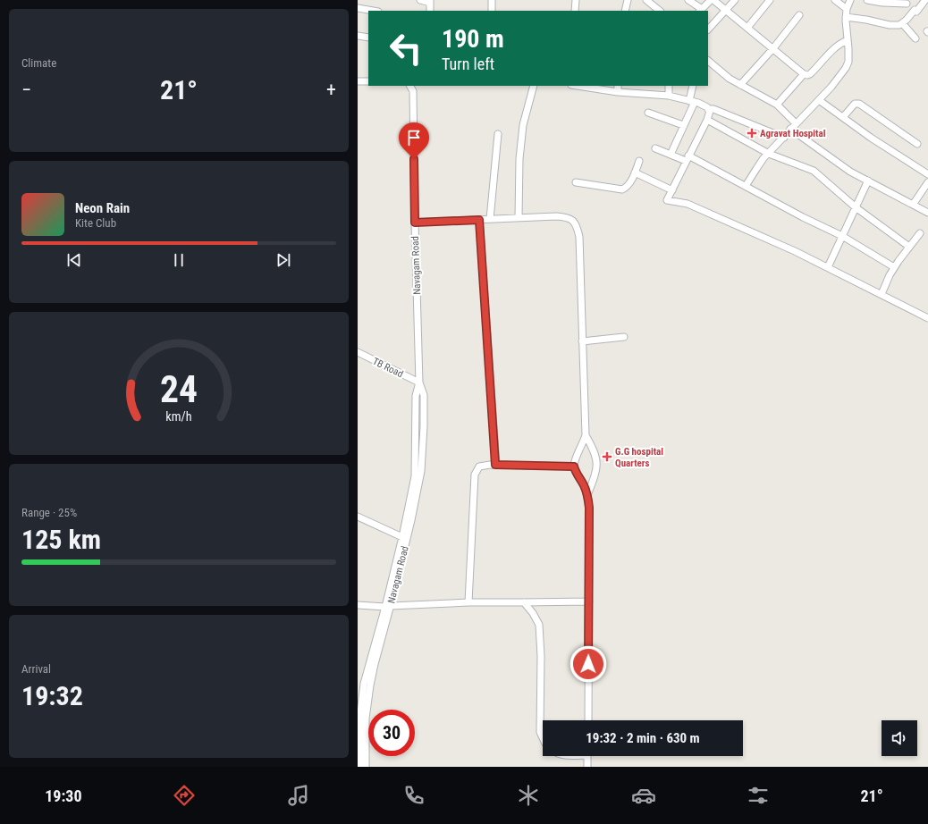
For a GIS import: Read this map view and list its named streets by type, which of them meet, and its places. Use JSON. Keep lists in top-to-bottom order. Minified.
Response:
{"streets":{"street":["Navagam Road","TB Road"]},"crossings":[["Navagam Road","TB Road"]],"places":{"health":["Agravat Hospital","G.G hospital Quarters"]},"page":{"tile":["Climate",["Range · 25%","125 km"],["Arrival","19:32"]],"turn":["190 m","Turn left"],"heat":["−","21°","+"],"song":["Neon Rain","Kite Club"],"limit":"30","trip":"19:32 · 2 min · 630 m","tabs":["19:30","21°"],"gauge":["24","km/h"]}}
